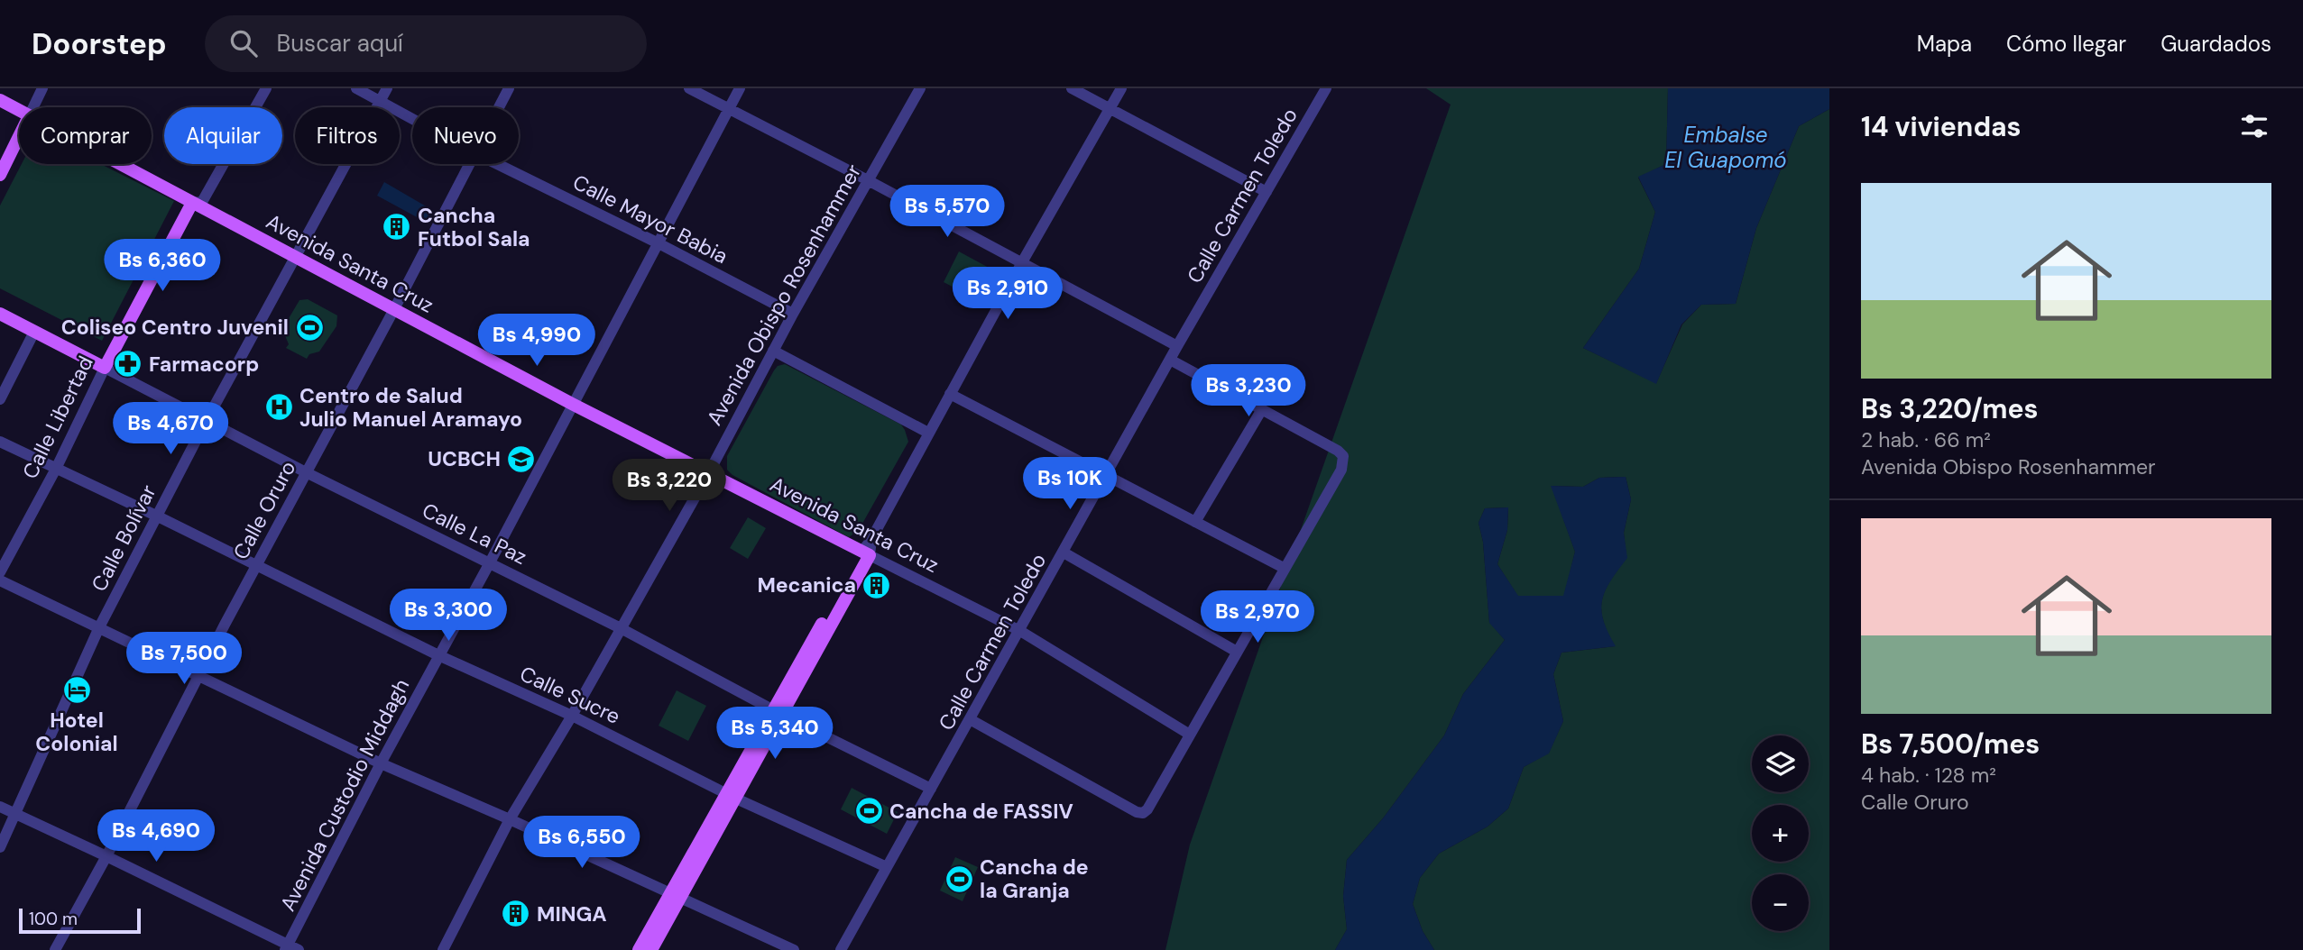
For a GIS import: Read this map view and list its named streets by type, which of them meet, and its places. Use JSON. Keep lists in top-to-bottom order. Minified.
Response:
{"streets":{"main road":["Avenida Santa Cruz","Calle Libertad","Calle La Paz"],"street":["Calle Carmen Toledo","Calle Mayor Babia","Avenida Obispo Rosenhammer","Calle Oruro","Calle Bolívar","Calle Sucre","Avenida Custodio Middagh"]},"crossings":[["Calle Carmen Toledo","Avenida Santa Cruz"],["Calle Carmen Toledo","Calle La Paz"],["Calle Carmen Toledo","Calle Sucre"],["Calle Mayor Babia","Avenida Obispo Rosenhammer"],["Calle Mayor Babia","Calle Bolívar"],["Calle Mayor Babia","Avenida Custodio Middagh"],["Avenida Santa Cruz","Avenida Obispo Rosenhammer"],["Avenida Santa Cruz","Calle Libertad"],["Avenida Santa Cruz","Calle Oruro"],["Avenida Santa Cruz","Calle Bolívar"],["Avenida Santa Cruz","Avenida Custodio Middagh"],["Avenida Obispo Rosenhammer","Calle La Paz"],["Avenida Obispo Rosenhammer","Calle Sucre"],["Calle Libertad","Calle La Paz"],["Calle Libertad","Calle Sucre"],["Calle Oruro","Calle La Paz"],["Calle Oruro","Calle Sucre"],["Calle La Paz","Calle Bolívar"],["Calle La Paz","Avenida Custodio Middagh"],["Calle Bolívar","Calle Sucre"],["Calle Sucre","Avenida Custodio Middagh"]],"water":["Embalse El Guapomó"],"places":{"building":["Cancha Futbol Sala","Mecanica","MINGA"],"sports":["Coliseo Centro Juvenil","Cancha de FASSIV","Cancha de la Granja"],"pharmacy":["Farmacorp"],"hospital":["Centro de Salud Julio Manuel Aramayo"],"school or university":["UCBCH"],"hotel":["Hotel Colonial"]},"scale_bar":"100 m","page":{"header":"Doorstep","search":"Buscar aquí","nav":["Mapa","Cómo llegar","Guardados"],"heading":"14 viviendas","chip":["Comprar","Alquilar","Filtros","Nuevo"],"list":[{"name":"Bs 3,220/mes","note":"2 hab. · 66 m² · Avenida Obispo Rosenhammer"},{"name":"Bs 7,500/mes","note":"4 hab. · 128 m² · Calle Oruro"}],"price":["Bs 5,570","Bs 6,360","Bs 2,910","Bs 4,990","Bs 3,230","Bs 4,670","Bs 10K","Bs 3,220","Bs 3,300","Bs 2,970","Bs 7,500","Bs 5,340","Bs 4,690","Bs 6,550"],"map_buttons":["+","−"],"scale":"100 m"}}
